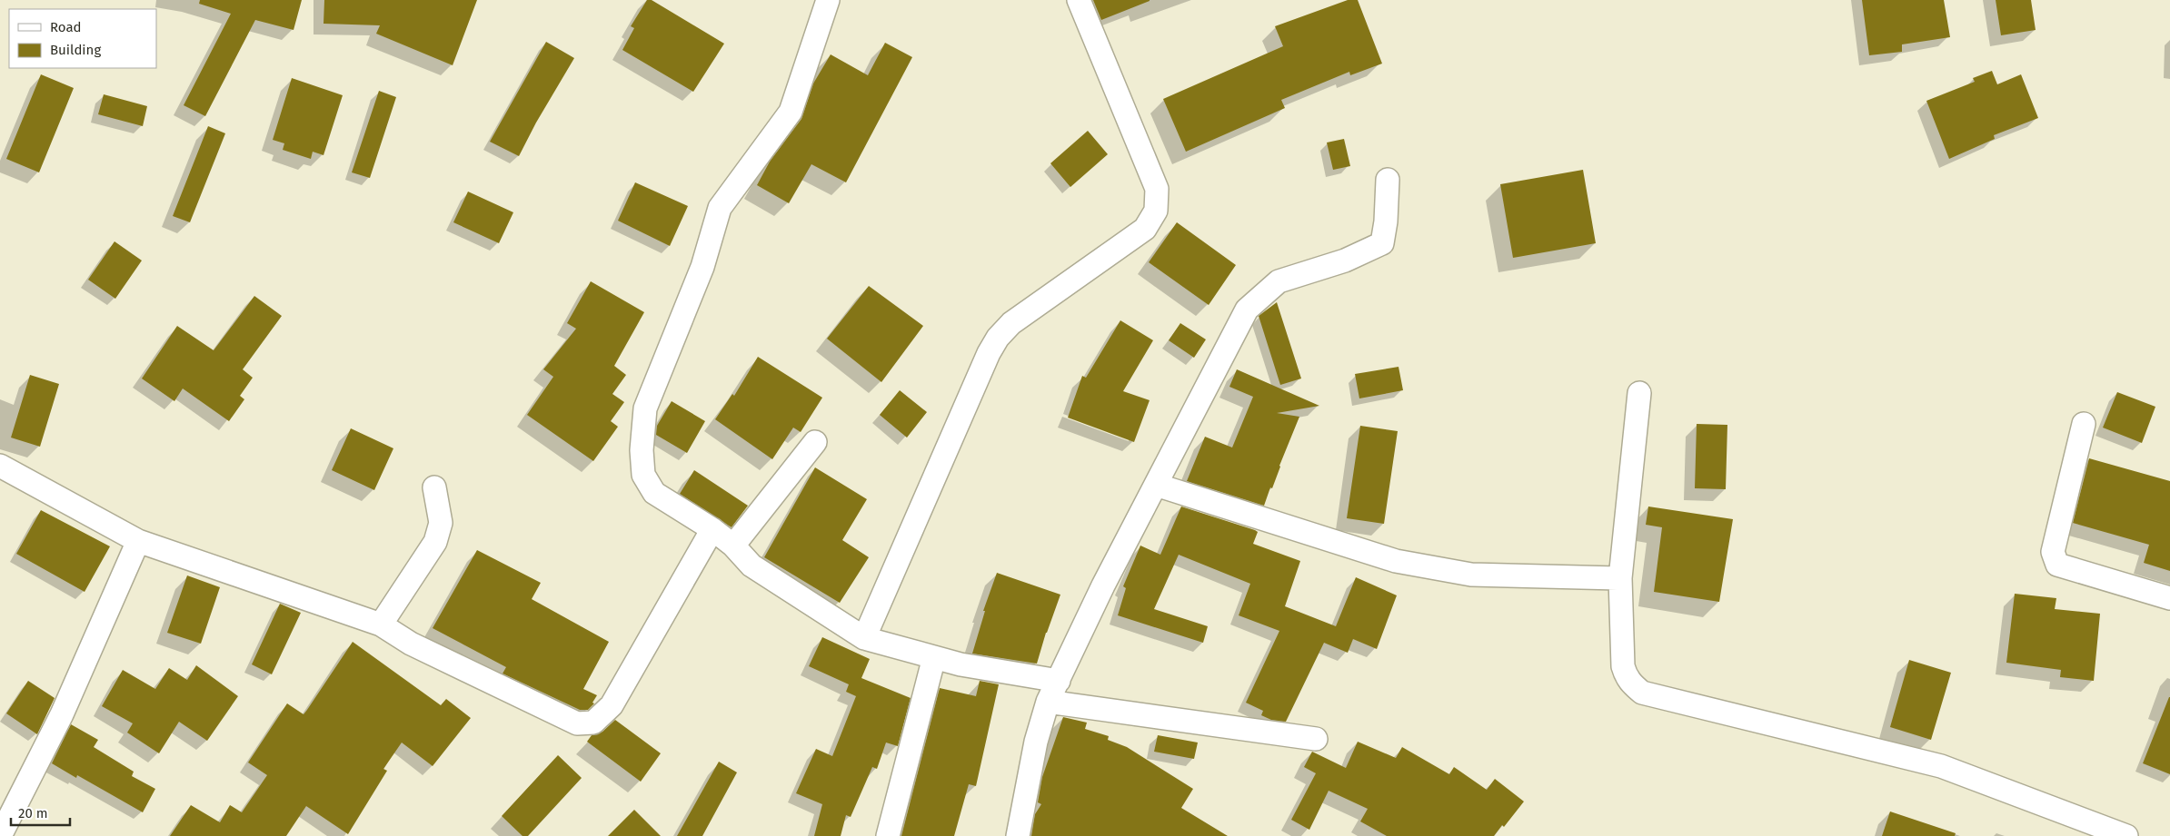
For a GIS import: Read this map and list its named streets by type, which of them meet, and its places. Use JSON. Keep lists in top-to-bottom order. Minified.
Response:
{"legend":["Road","Building"],"scale_bar":"20 m"}
